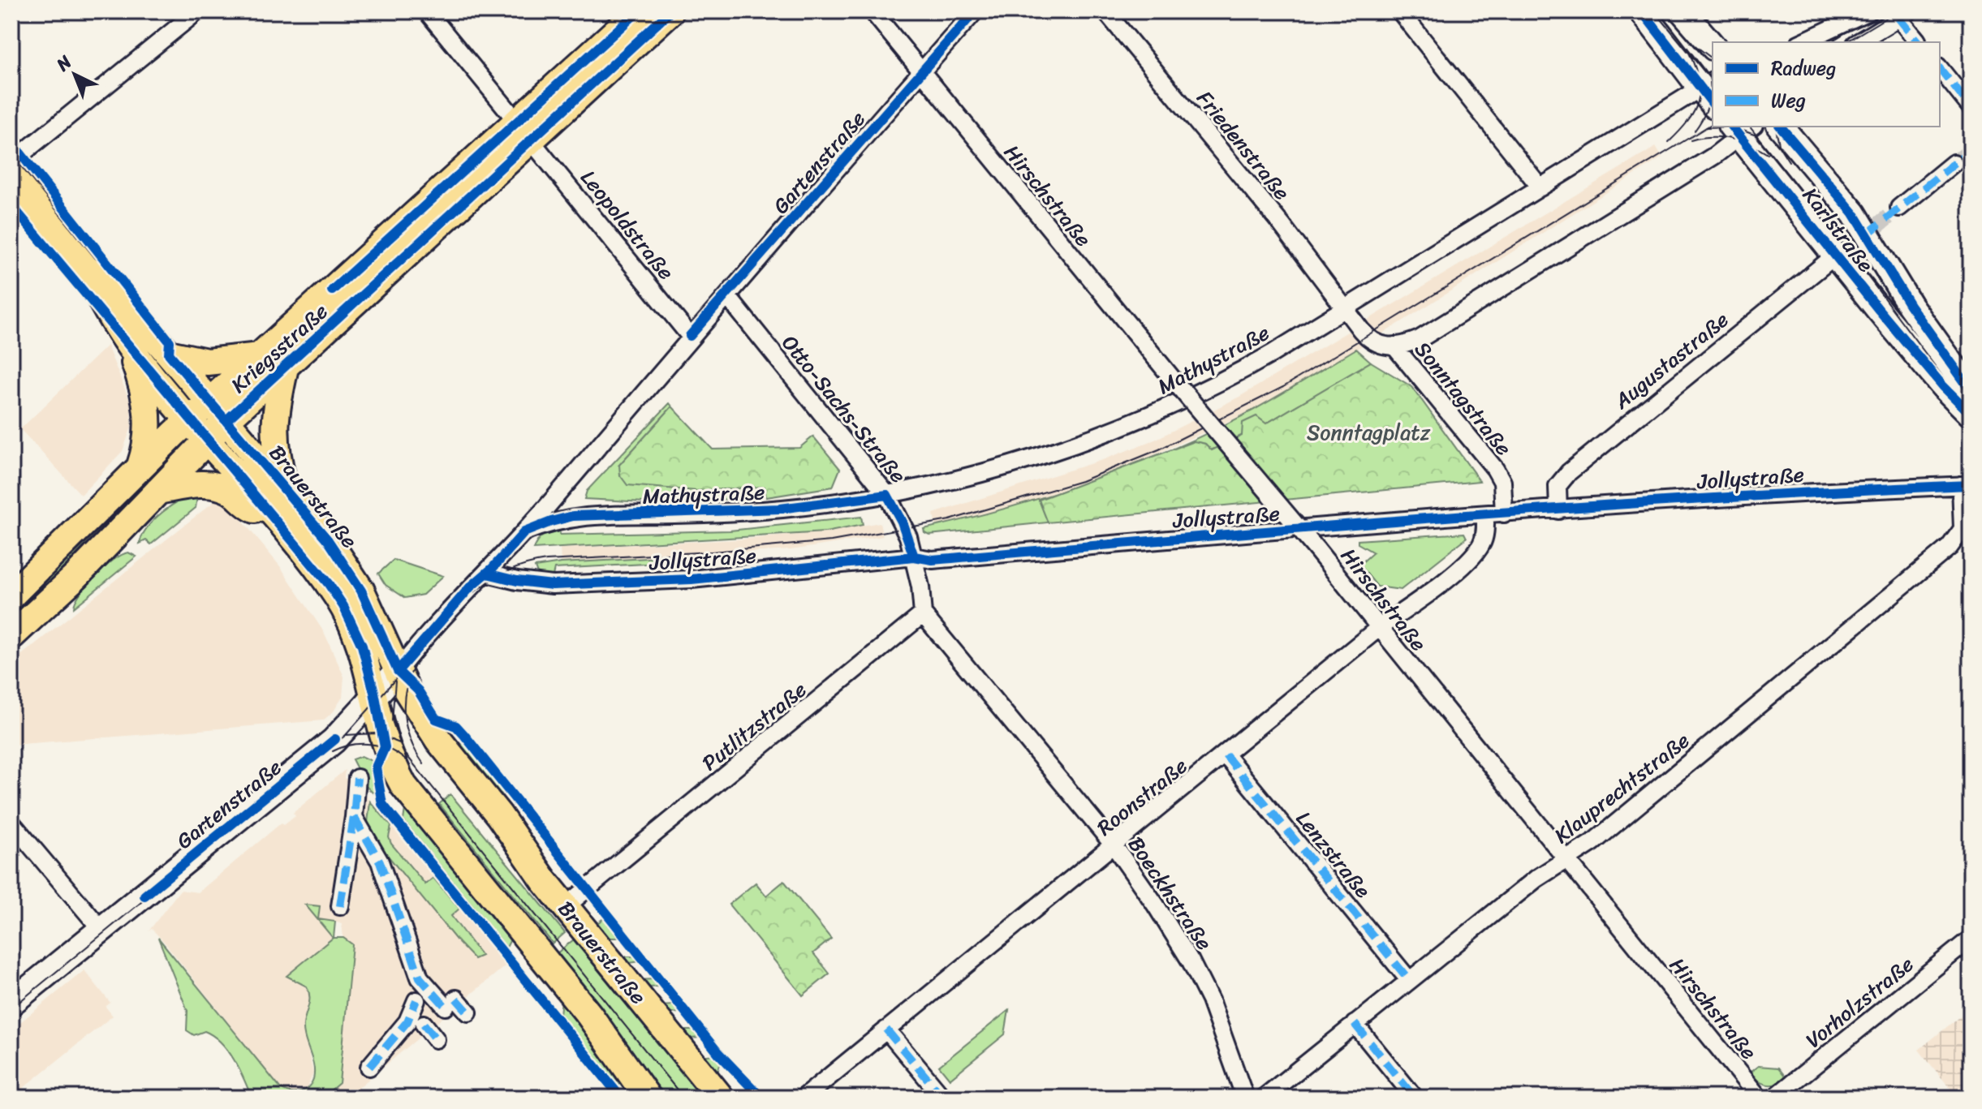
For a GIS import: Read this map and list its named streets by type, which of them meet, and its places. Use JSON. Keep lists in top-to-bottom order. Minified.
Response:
{"streets":{"main road":["Gartenstraße","Karlstraße","Kriegsstraße","Brauerstraße"],"street":["Friedenstraße","Hirschstraße","Leopoldstraße","Mathystraße","Augustastraße","Sonntagstraße","Otto-Sachs-Straße","Jollystraße","Putlitzstraße","Klauprechtstraße","Roonstraße","Lenzstraße","Boeckhstraße","Vorholzstraße"]},"crossings":[["Friedenstraße","Mathystraße"],["Gartenstraße","Hirschstraße"],["Gartenstraße","Leopoldstraße"],["Gartenstraße","Mathystraße"],["Gartenstraße","Otto-Sachs-Straße"],["Gartenstraße","Jollystraße"],["Gartenstraße","Brauerstraße"],["Hirschstraße","Klauprechtstraße"],["Hirschstraße","Roonstraße"],["Leopoldstraße","Kriegsstraße"],["Karlstraße","Augustastraße"],["Kriegsstraße","Brauerstraße"],["Mathystraße","Otto-Sachs-Straße"],["Augustastraße","Jollystraße"],["Sonntagstraße","Jollystraße"],["Otto-Sachs-Straße","Jollystraße"],["Jollystraße","Klauprechtstraße"],["Jollystraße","Roonstraße"],["Brauerstraße","Putlitzstraße"],["Putlitzstraße","Boeckhstraße"],["Klauprechtstraße","Lenzstraße"],["Roonstraße","Lenzstraße"],["Roonstraße","Boeckhstraße"]],"parks":["Sonntagplatz"],"legend":["Radweg","Weg"],"north":"top left"}
